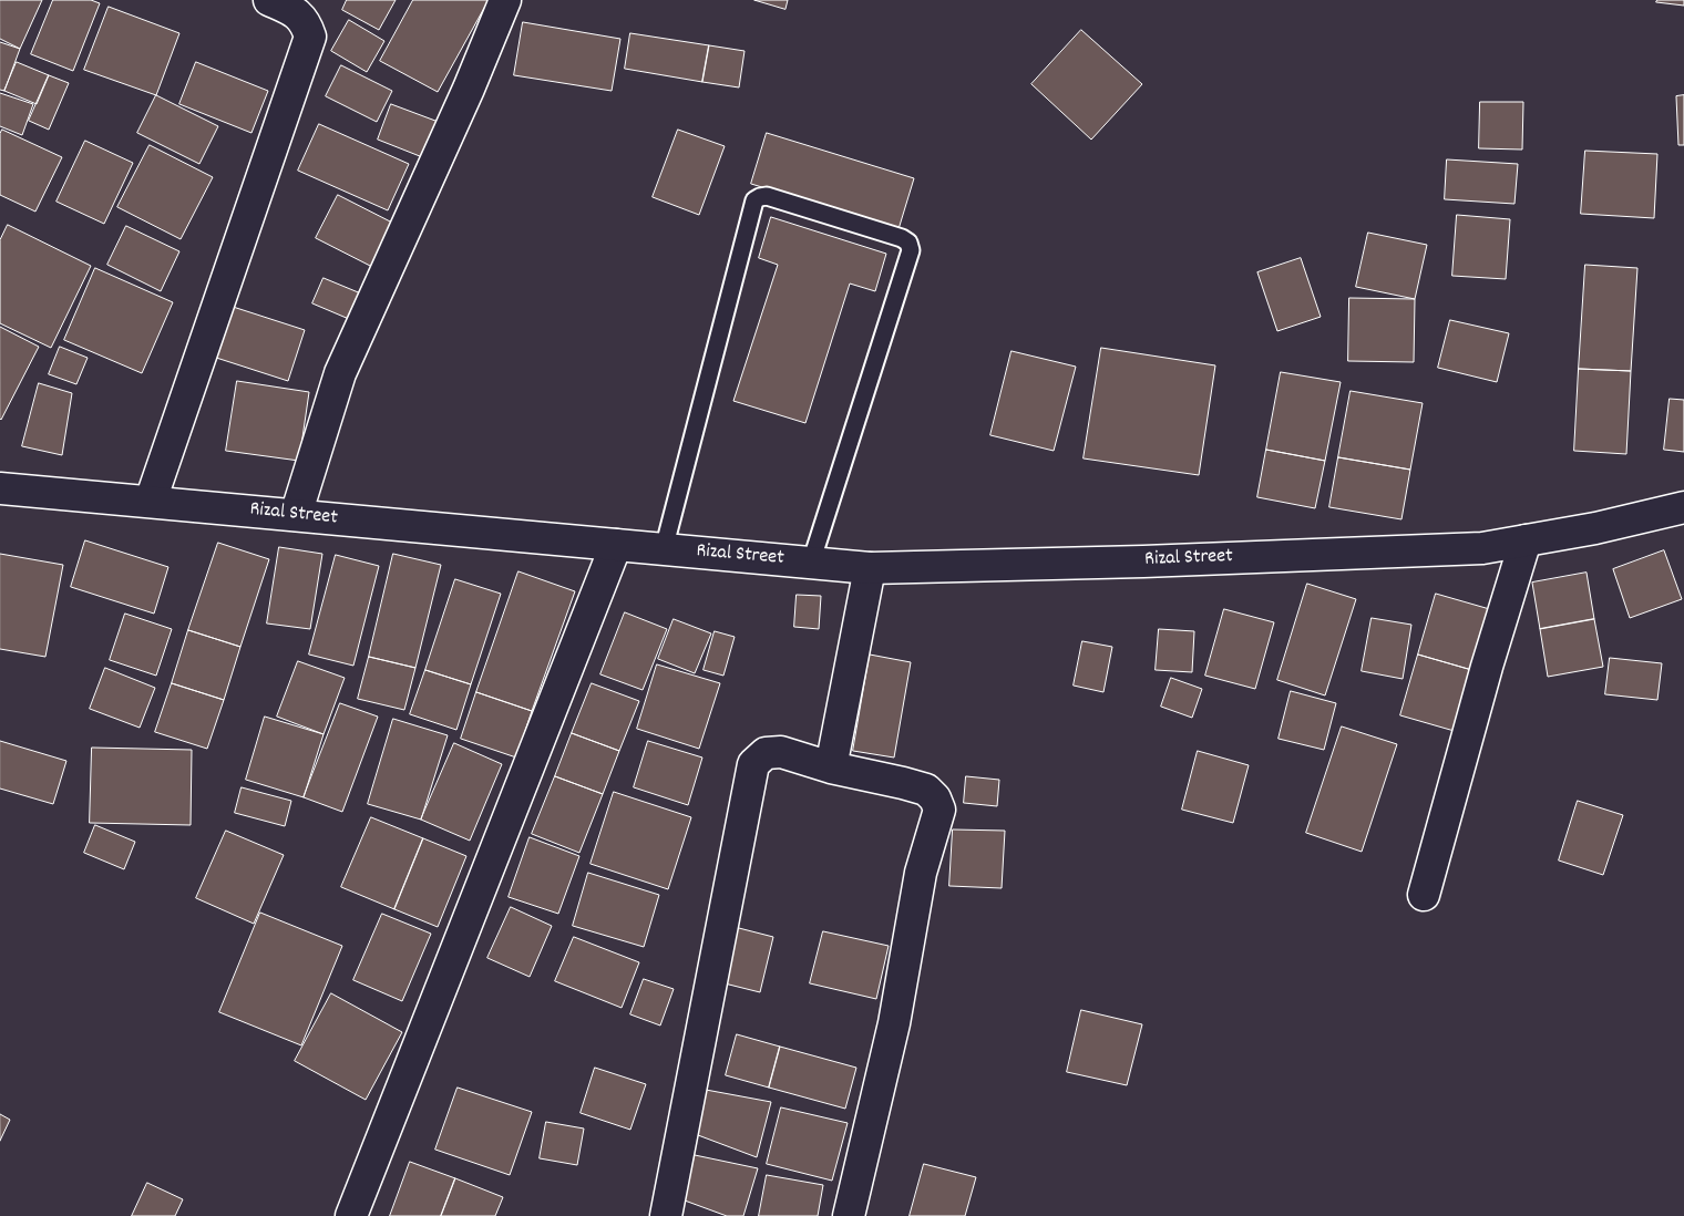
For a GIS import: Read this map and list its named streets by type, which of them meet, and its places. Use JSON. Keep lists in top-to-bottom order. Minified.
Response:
{"streets":{"street":["Rizal Street"]}}
